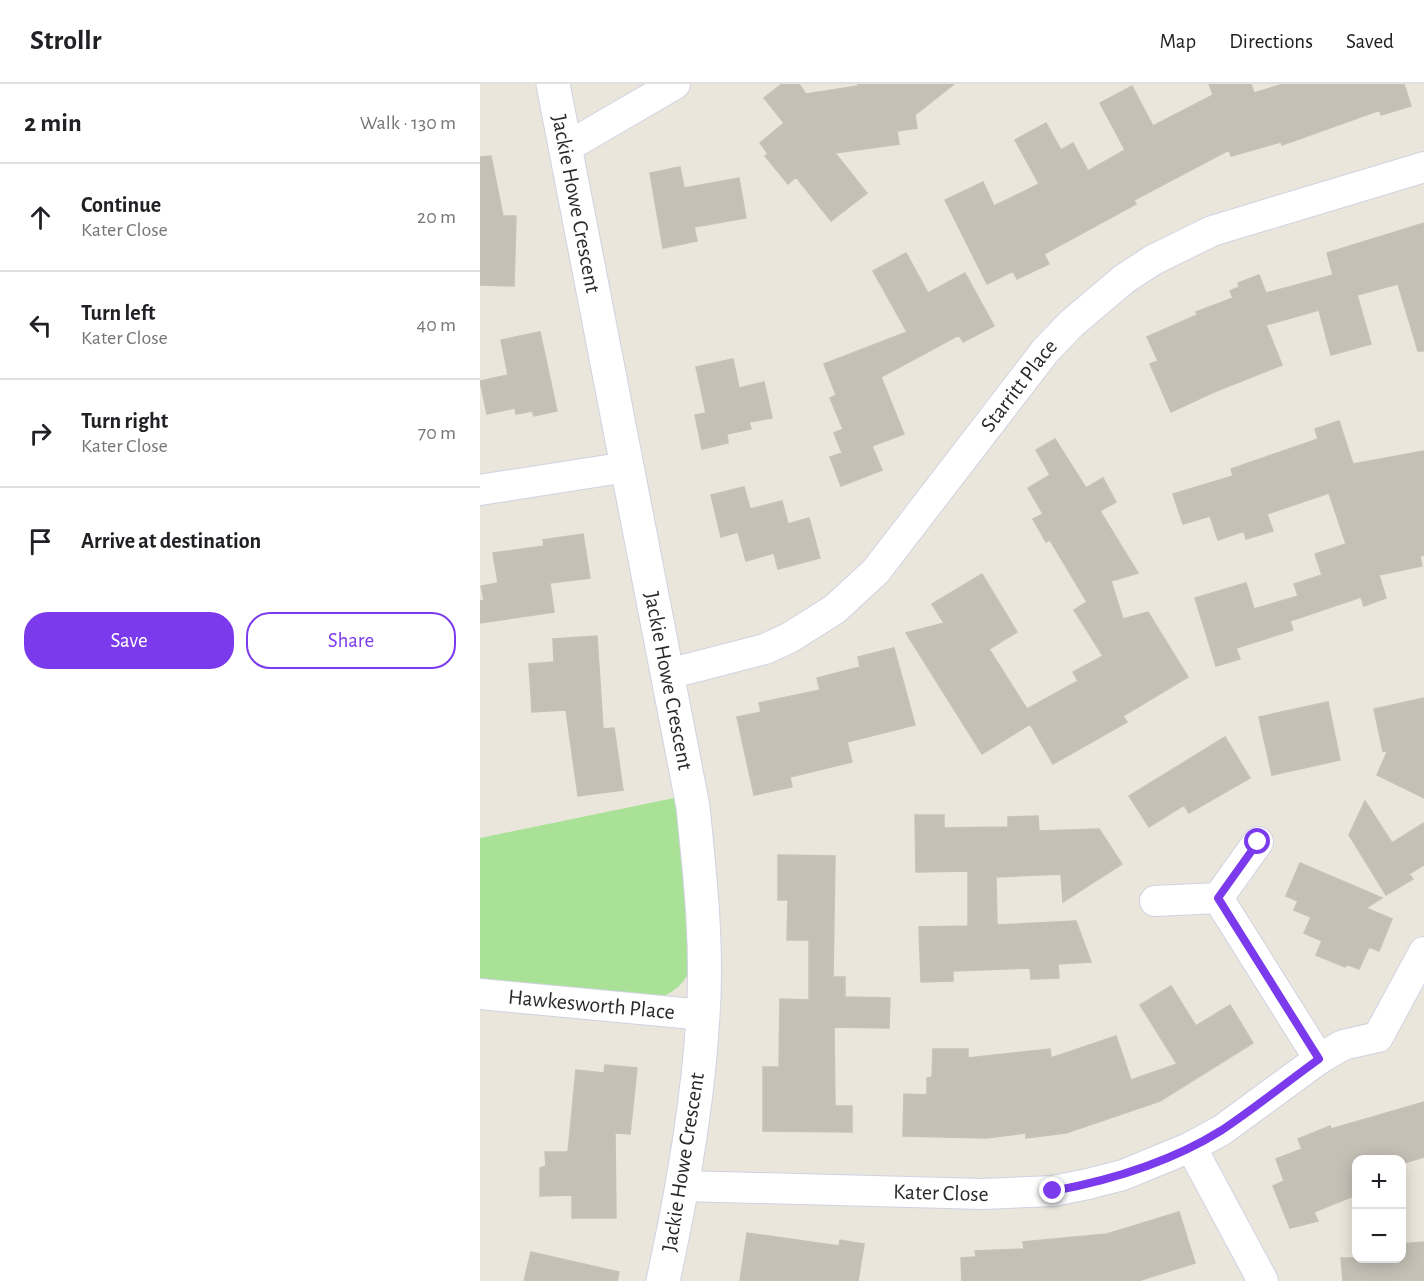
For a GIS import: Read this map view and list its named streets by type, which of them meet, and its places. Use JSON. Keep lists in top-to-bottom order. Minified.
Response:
{"streets":{"street":["Jackie Howe Crescent","Starritt Place","Hawkesworth Place","Kater Close"]},"crossings":[["Jackie Howe Crescent","Starritt Place"],["Jackie Howe Crescent","Hawkesworth Place"],["Jackie Howe Crescent","Kater Close"]],"page":{"header":"Strollr","nav":["Map","Directions","Saved"],"heading":["2 min","Walk · 130 m"],"list":[["Continue","Kater Close","20 m"],["Turn left","Kater Close","40 m"],["Turn right","Kater Close","70 m"],"Arrive at destination"],"buttons":["Save","Share"],"map_buttons":["+","−"]}}
